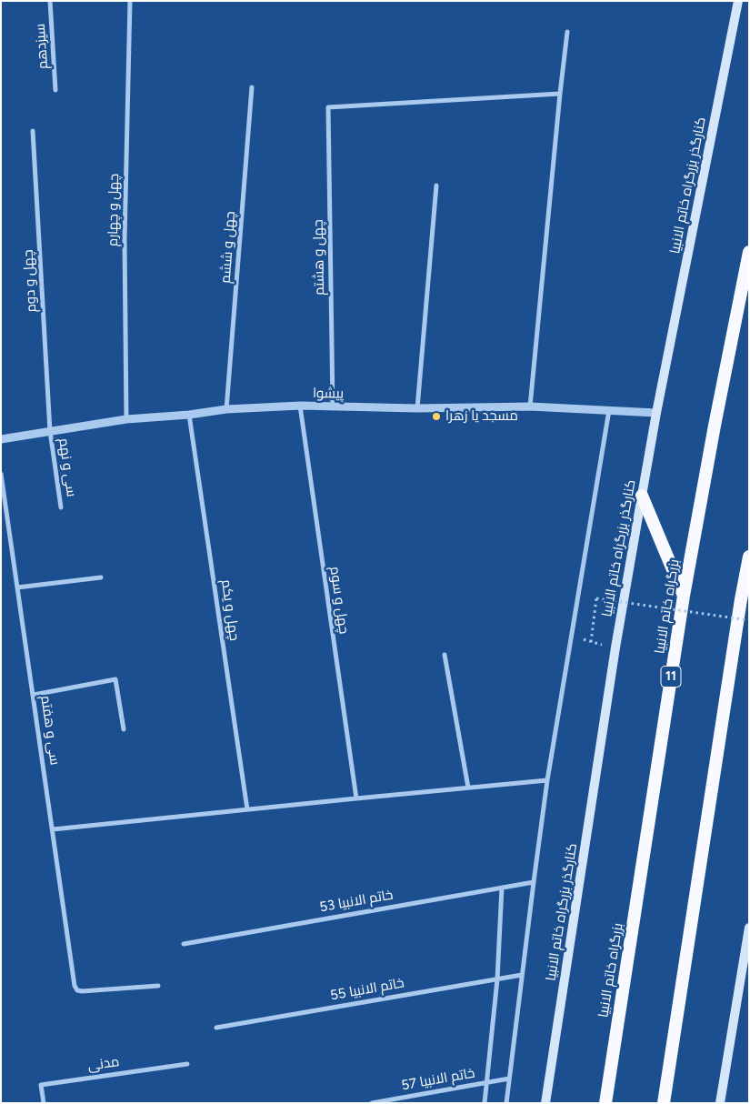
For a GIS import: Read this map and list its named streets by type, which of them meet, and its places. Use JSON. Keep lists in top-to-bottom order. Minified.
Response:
{"streets":{"highway":["بزرگراه خاتم الانبیا","11"],"main road":["کنارگذر بزرگراه خاتم الانبیا"],"street":["سیزدهم","چهل و چهارم","چهل و ششم","چهل و هشتم","چهل و دوم","پیشوا","سی و نهم","چهل و سوم","چهل و یکم","سی و هفتم","خاتم الانبیا 53","خاتم الانبیا 55","مدنی","خاتم الانبیا 57"]},"crossings":[["کنارگذر بزرگراه خاتم الانبیا","پیشوا"],["چهل و چهارم","پیشوا"],["چهل و ششم","پیشوا"],["چهل و هشتم","پیشوا"],["چهل و دوم","پیشوا"],["چهل و دوم","سی و نهم"],["پیشوا","سی و نهم"],["پیشوا","چهل و سوم"],["پیشوا","چهل و یکم"]],"places":["مسجد یا زهرا"]}
